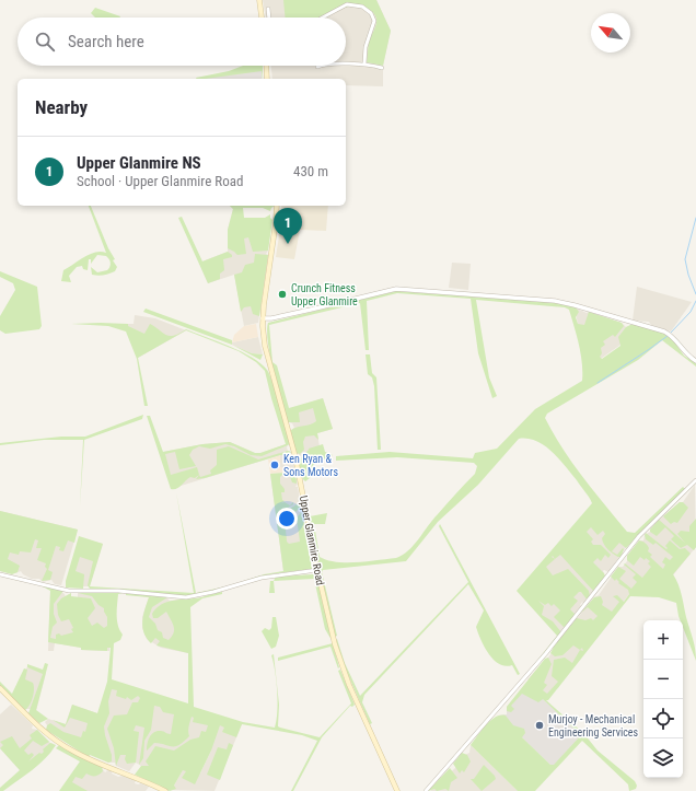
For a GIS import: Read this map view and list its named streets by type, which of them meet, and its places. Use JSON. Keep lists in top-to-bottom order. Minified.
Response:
{"streets":{"main road":["Upper Glanmire Road"]},"places":["Crunch Fitness Upper Glanmire","Ken Ryan & Sons Motors","Murjoy - Mechanical Engineering Services"],"north":"top left","page":{"search":"Search here","heading":"Nearby","list":[{"mark":"1","name":"Upper Glanmire NS","note":"School · Upper Glanmire Road","value":"430 m"}],"pins":"1","map_buttons":["+","−"]}}
